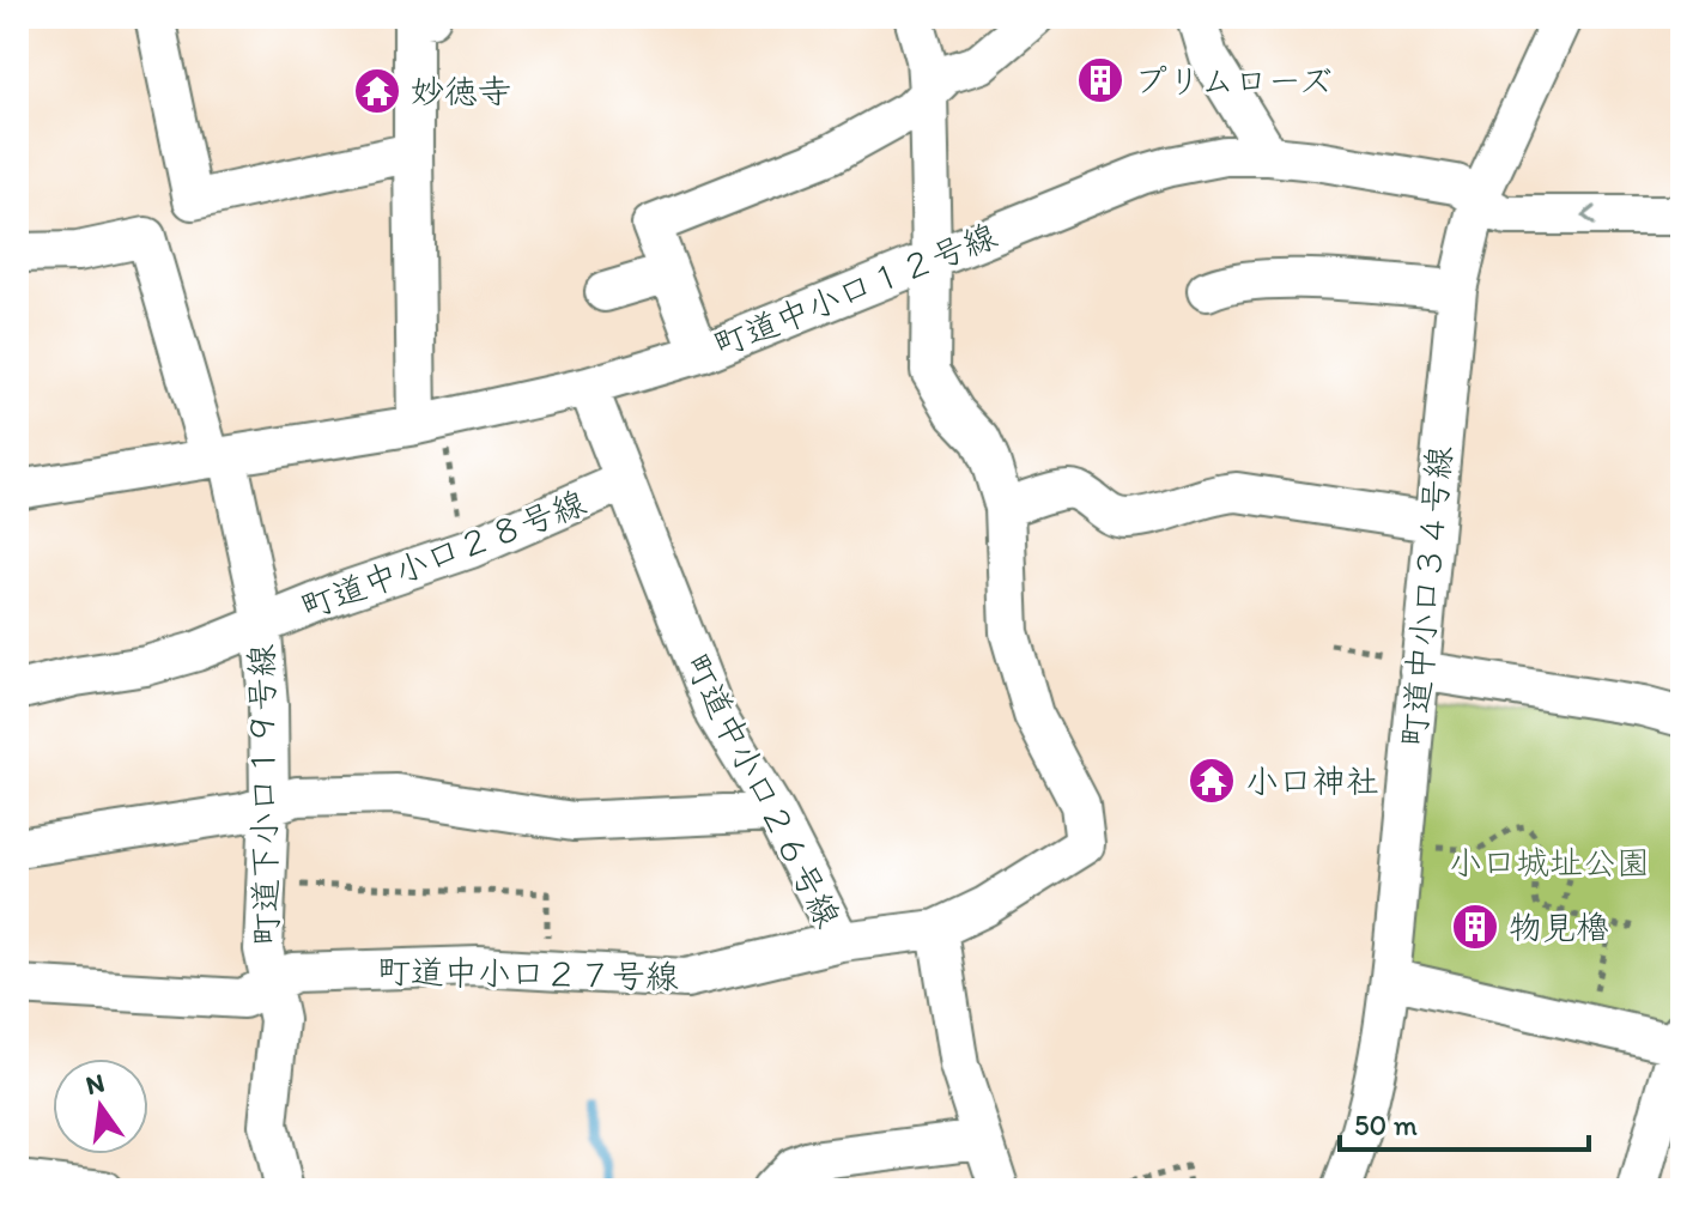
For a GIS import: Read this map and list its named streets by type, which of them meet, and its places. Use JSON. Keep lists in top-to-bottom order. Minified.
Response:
{"streets":{"street":["町道中小口１２号線","町道中小口２８号線","町道中小口３４号線","町道中小口２６号線","町道下小口１９号線","町道中小口２７号線"]},"crossings":[["町道中小口１２号線","町道中小口３４号線"],["町道中小口１２号線","町道中小口２６号線"],["町道中小口１２号線","町道下小口１９号線"],["町道中小口２８号線","町道中小口２６号線"],["町道中小口２８号線","町道下小口１９号線"],["町道中小口２６号線","町道中小口２７号線"],["町道下小口１９号線","町道中小口２７号線"]],"parks":["小口城址公園"],"places":{"building":["プリムローズ","物見櫓"],"temple":["妙徳寺","小口神社"]},"scale_bar":"50 m","north":"top"}
